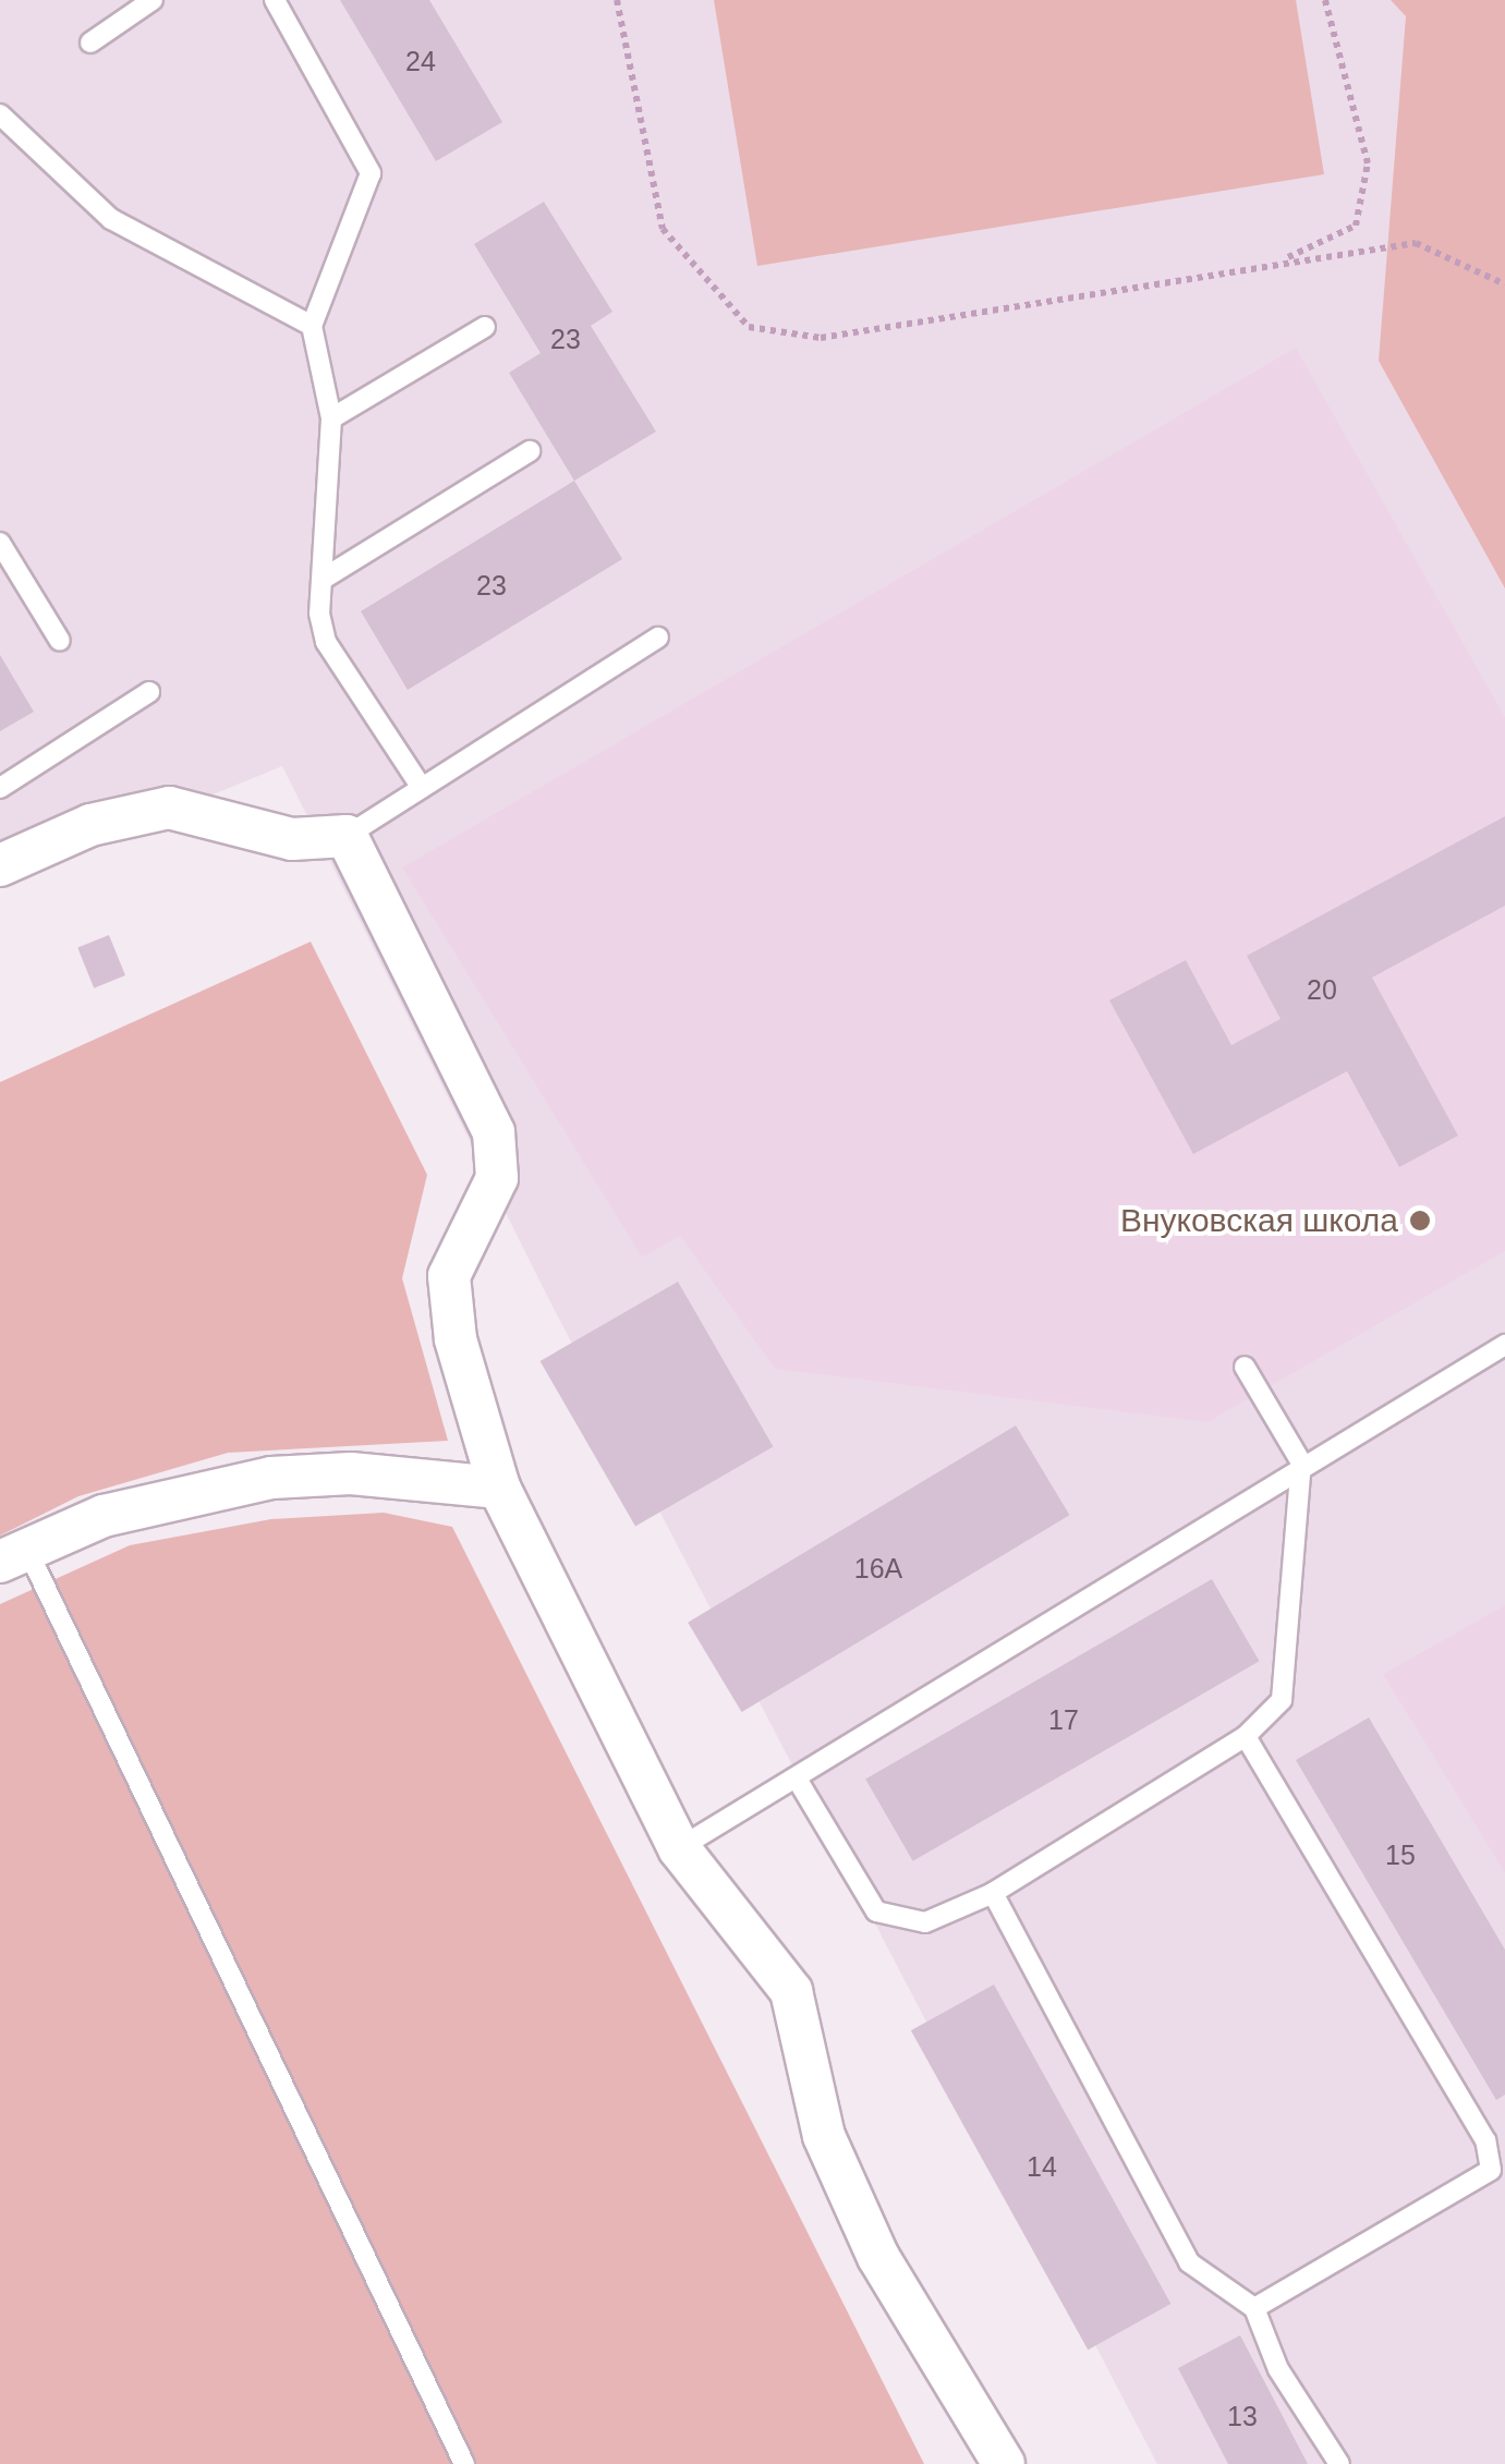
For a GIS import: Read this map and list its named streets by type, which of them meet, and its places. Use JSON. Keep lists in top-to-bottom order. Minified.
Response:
{"places":["Внуковская школа"],"house_numbers":["24","23","23","20","16А","17","15","14","13"]}
